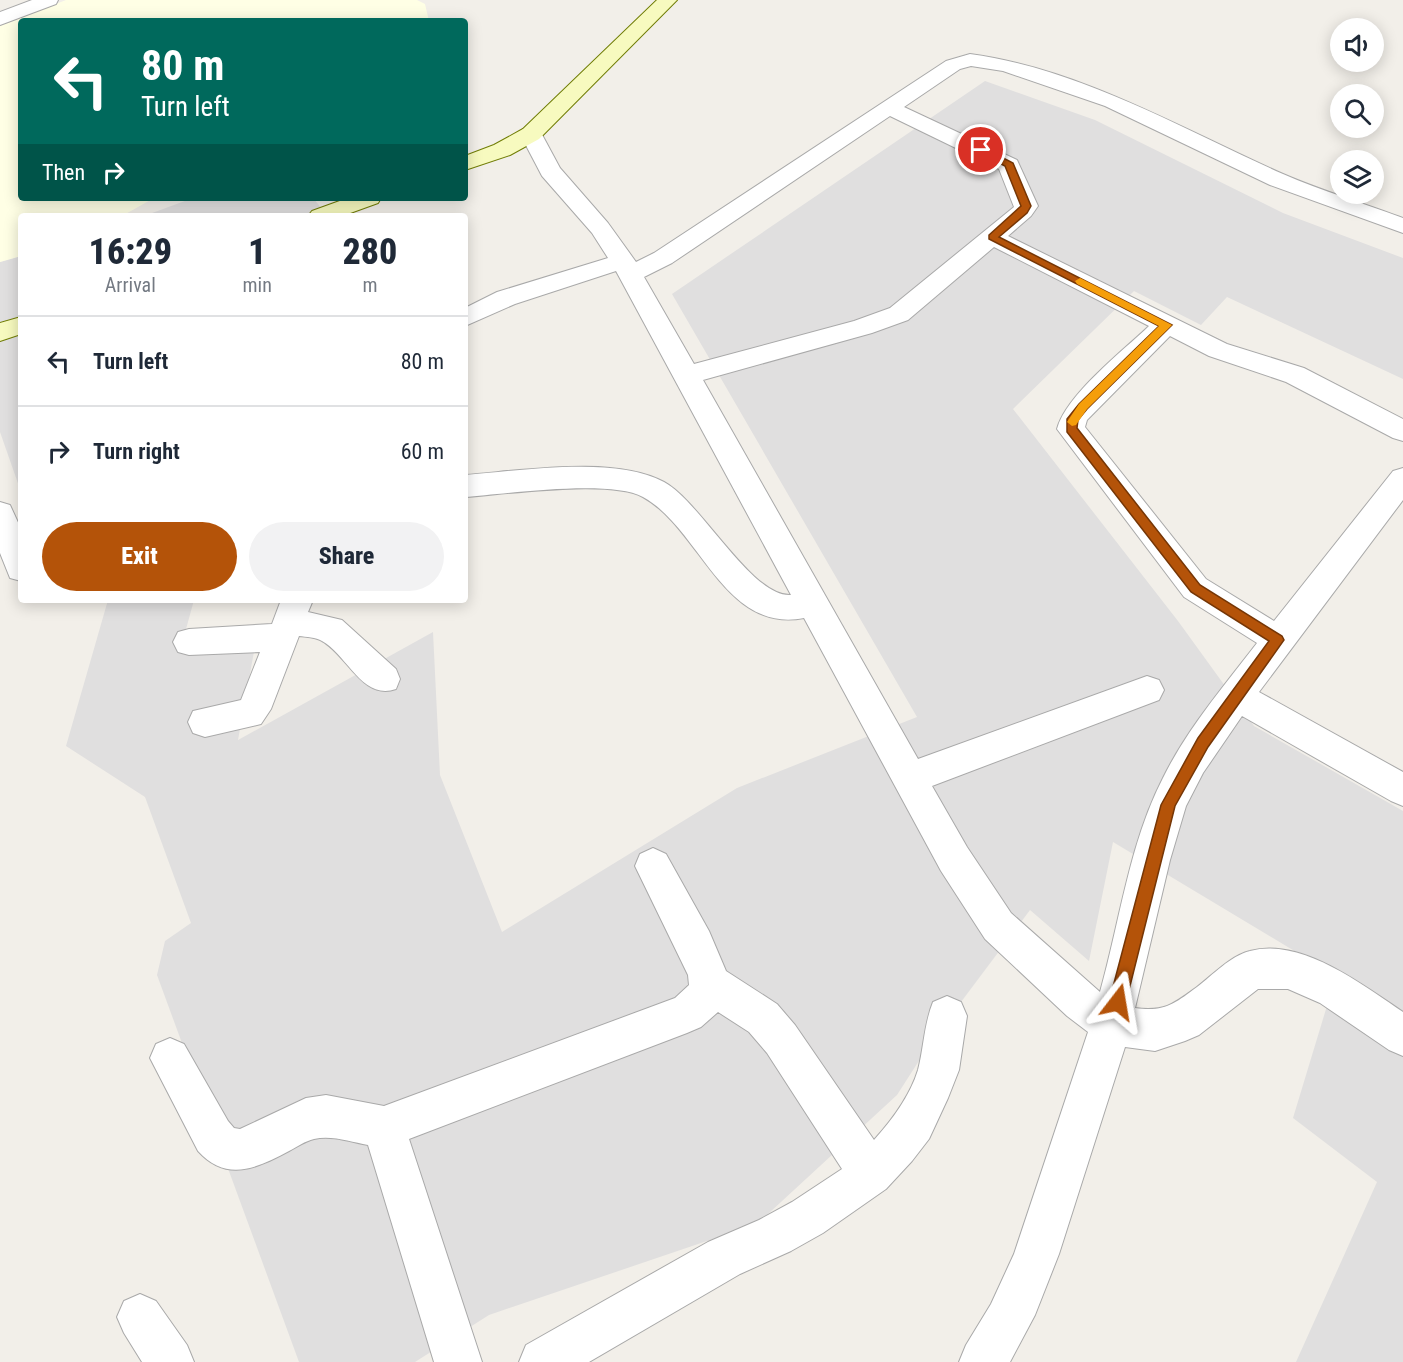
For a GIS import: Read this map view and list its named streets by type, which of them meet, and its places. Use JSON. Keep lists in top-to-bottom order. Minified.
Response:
{"page":{"turn":["80 m","Turn left"],"then":"Then","eta":["16:29","Arrival","1","min","280","m"],"list":[{"name":"Turn left","value":"80 m"},{"name":"Turn right","value":"60 m"}],"buttons":["Exit","Share"]}}
